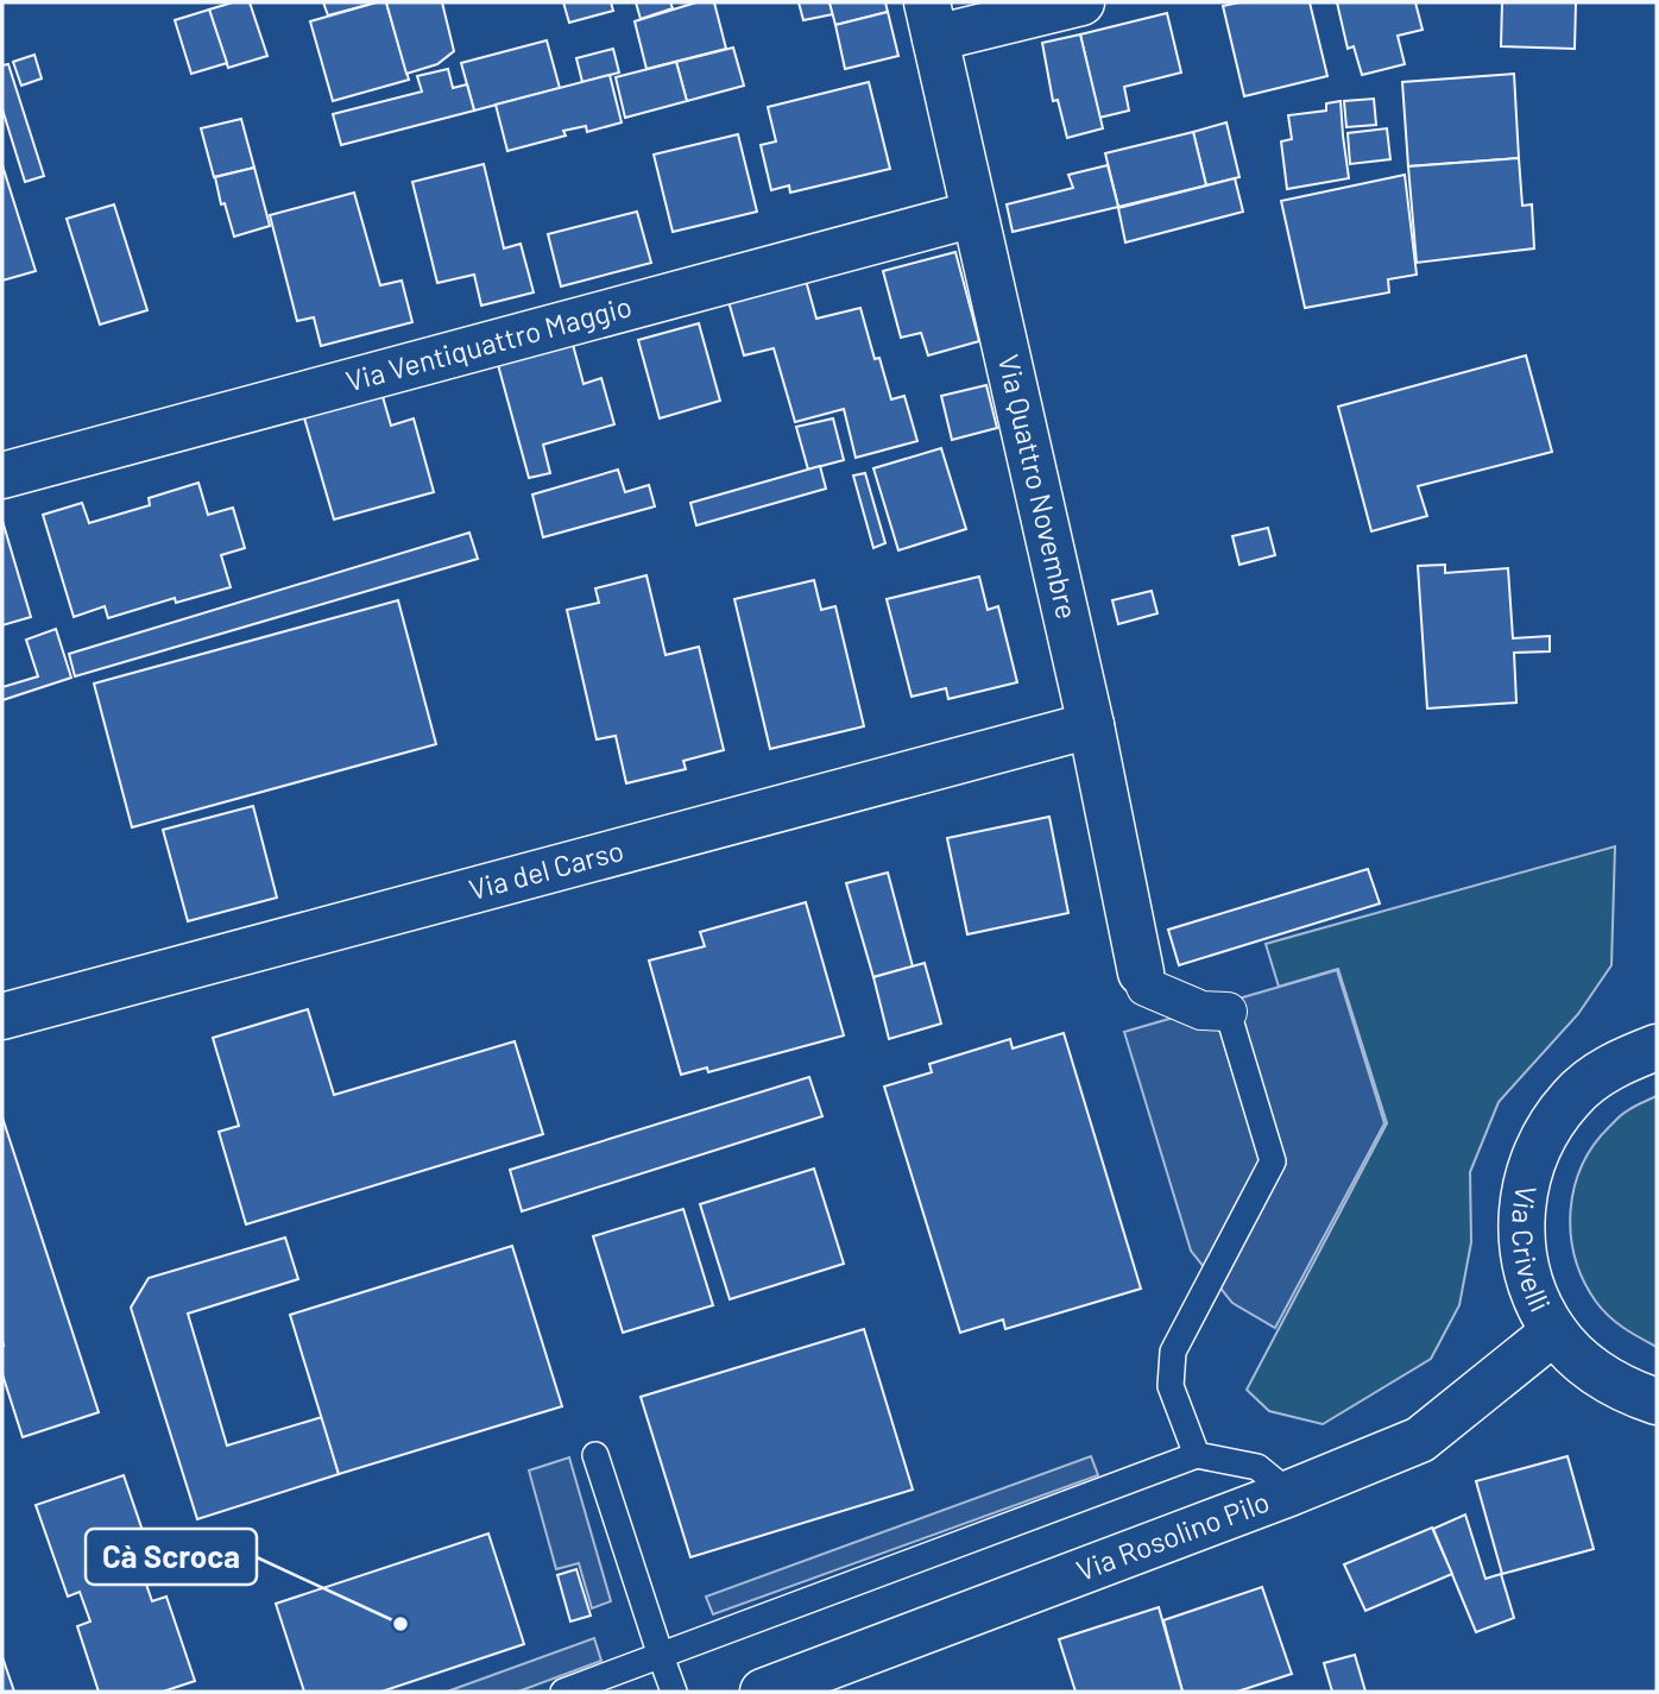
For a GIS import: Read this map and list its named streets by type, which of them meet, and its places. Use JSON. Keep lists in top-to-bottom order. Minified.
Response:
{"streets":{"street":["Via Ventiquattro Maggio","Via Quattro Novembre","Via del Carso","Via Crivelli","Via Rosolino Pilo"]},"crossings":[["Via Ventiquattro Maggio","Via Quattro Novembre"],["Via Quattro Novembre","Via del Carso"],["Via Crivelli","Via Rosolino Pilo"]],"places":["Cà Scroca"]}
